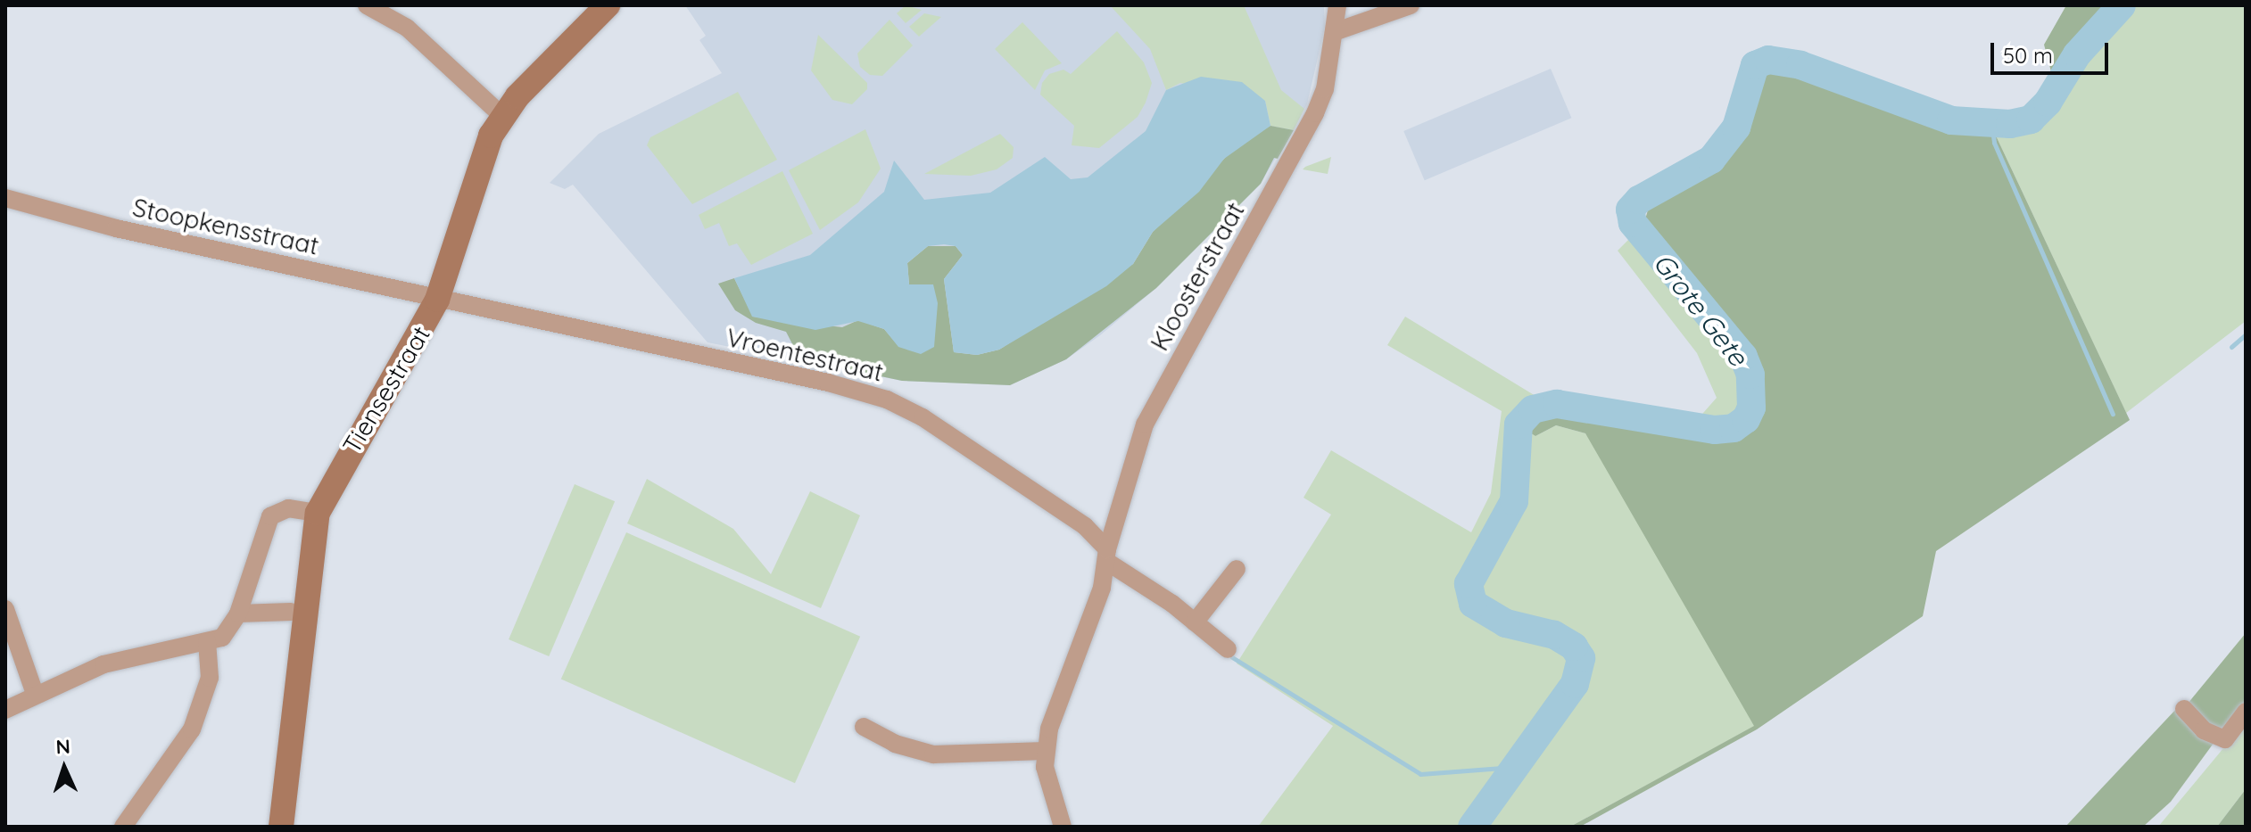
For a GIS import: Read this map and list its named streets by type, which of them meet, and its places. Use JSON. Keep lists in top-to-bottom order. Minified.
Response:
{"streets":{"main road":["Tiensestraat"],"street":["Stoopkensstraat","Kloosterstraat","Vroentestraat"]},"crossings":[["Stoopkensstraat","Vroentestraat"],["Stoopkensstraat","Tiensestraat"],["Kloosterstraat","Vroentestraat"],["Vroentestraat","Tiensestraat"]],"water":["Grote Gete"],"scale_bar":"50 m","north":"top"}
